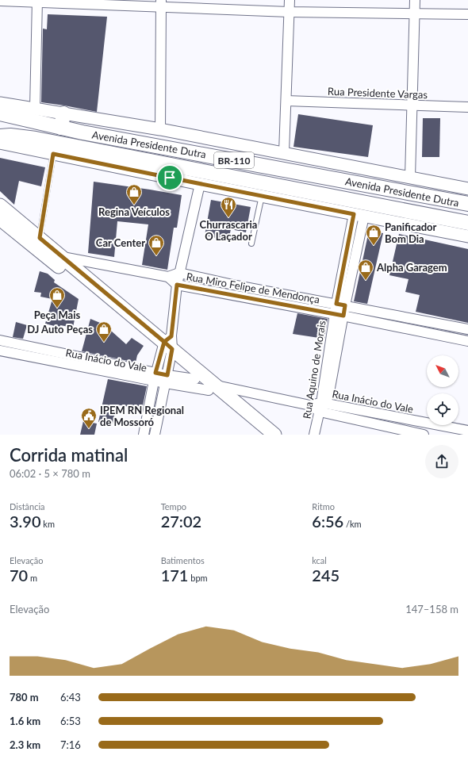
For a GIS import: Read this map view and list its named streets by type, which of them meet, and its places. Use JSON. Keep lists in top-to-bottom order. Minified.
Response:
{"streets":{"main road":["Avenida Presidente Dutra","BR-110"],"street":["Rua Presidente Vargas","Rua Miro Felipe de Mendonça","Rua Inácio do Vale","Rua Aquino de Morais"]},"crossings":[["Rua Miro Felipe de Mendonça","Rua Aquino de Morais"],["Rua Inácio do Vale","Rua Aquino de Morais"]],"places":{"shop":["Regina Veículos","Panificador Bom Dia","Car Center","Alpha Garagem","Peça Mais","DJ Auto Peças"],"restaurant":["Churrascaria O Laçador"],"public building":["IPEM RN Regional de Mossoró"]},"north":"top left","page":{"heading":["Corrida matinal","06:02 · 5 × 780 m"],"stats":[["Distância","3.90 km"],["Tempo","27:02"],["Ritmo","6:56 /km"],["Elevação","70 m"],["Batimentos","171 bpm"],["kcal","245"]],"chart":["Elevação","147–158 m"],"list":[{"name":"780 m","note":"6:43"},{"name":"1.6 km","note":"6:53"},{"name":"2.3 km","note":"7:16"}]}}
